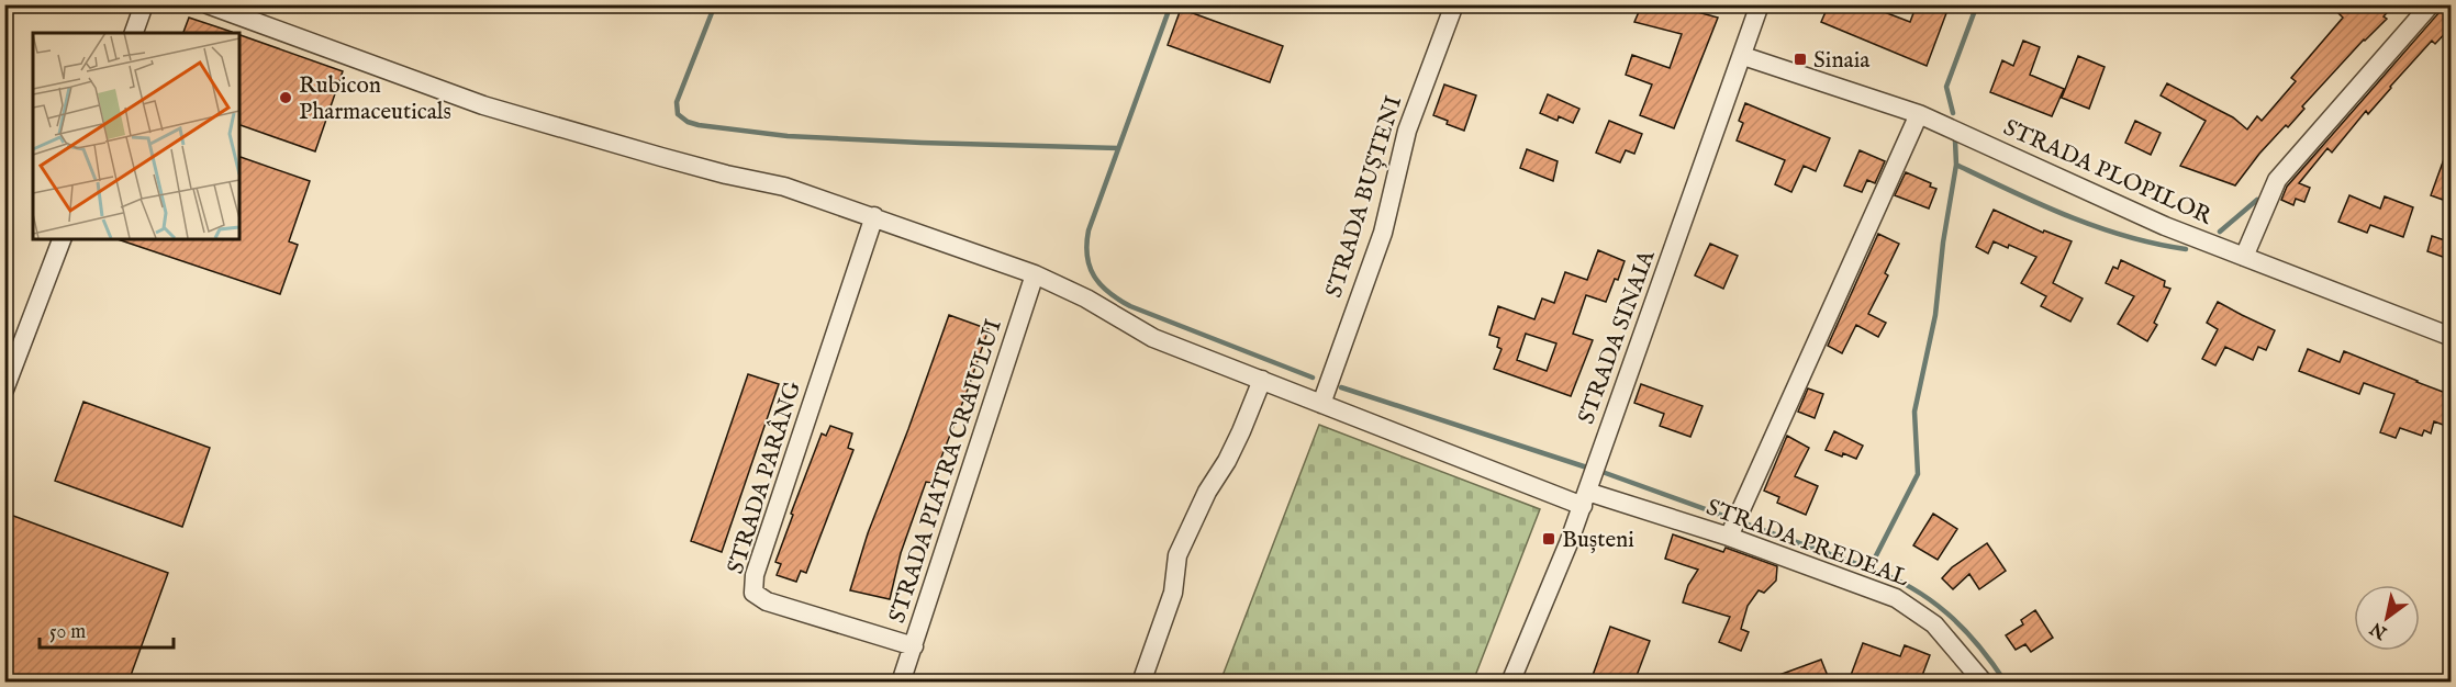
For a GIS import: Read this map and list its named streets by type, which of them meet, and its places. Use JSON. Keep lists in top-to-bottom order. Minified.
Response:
{"streets":{"street":["STRADA PLOPILOR","STRADA BUȘTENI","STRADA SINAIA","STRADA PIATRA CRAIULUI","STRADA PARÂNG","STRADA PREDEAL"]},"crossings":[["STRADA PLOPILOR","STRADA SINAIA"],["STRADA BUȘTENI","STRADA PREDEAL"],["STRADA SINAIA","STRADA PREDEAL"],["STRADA PIATRA CRAIULUI","STRADA PARÂNG"],["STRADA PIATRA CRAIULUI","STRADA PREDEAL"],["STRADA PARÂNG","STRADA PREDEAL"]],"places":{"transit":["Sinaia","Bușteni"],"other":["Rubicon Pharmaceuticals"]},"scale_bar":"50 m","north":"bottom left"}
